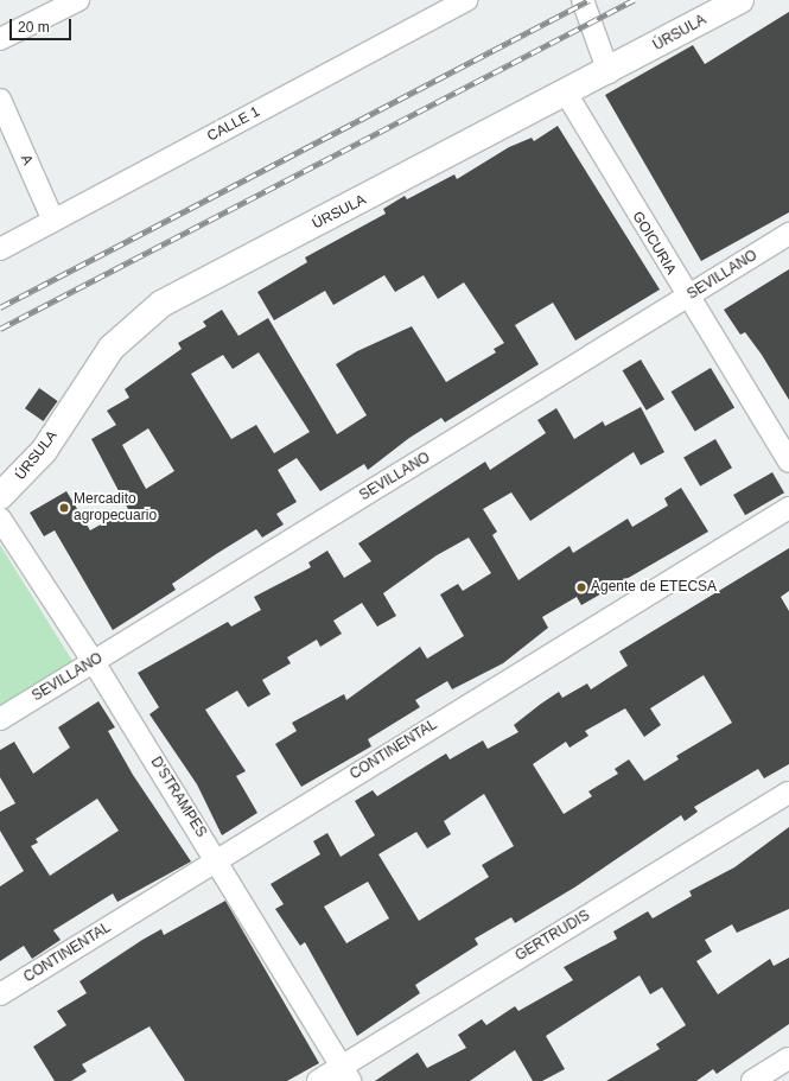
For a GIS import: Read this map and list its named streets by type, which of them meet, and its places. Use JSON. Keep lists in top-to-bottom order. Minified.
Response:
{"streets":{"street":["ÚRSULA","CALLE 1","A","GOICURIA","SEVILLANO","CONTINENTAL","D'STRAMPES","GERTRUDIS"]},"crossings":[["ÚRSULA","GOICURIA"],["CALLE 1","A"],["GOICURIA","SEVILLANO"],["SEVILLANO","D'STRAMPES"],["CONTINENTAL","D'STRAMPES"],["D'STRAMPES","GERTRUDIS"]],"places":["Mercadito agropecuario","Agente de ETECSA"],"scale_bar":"20 m"}
